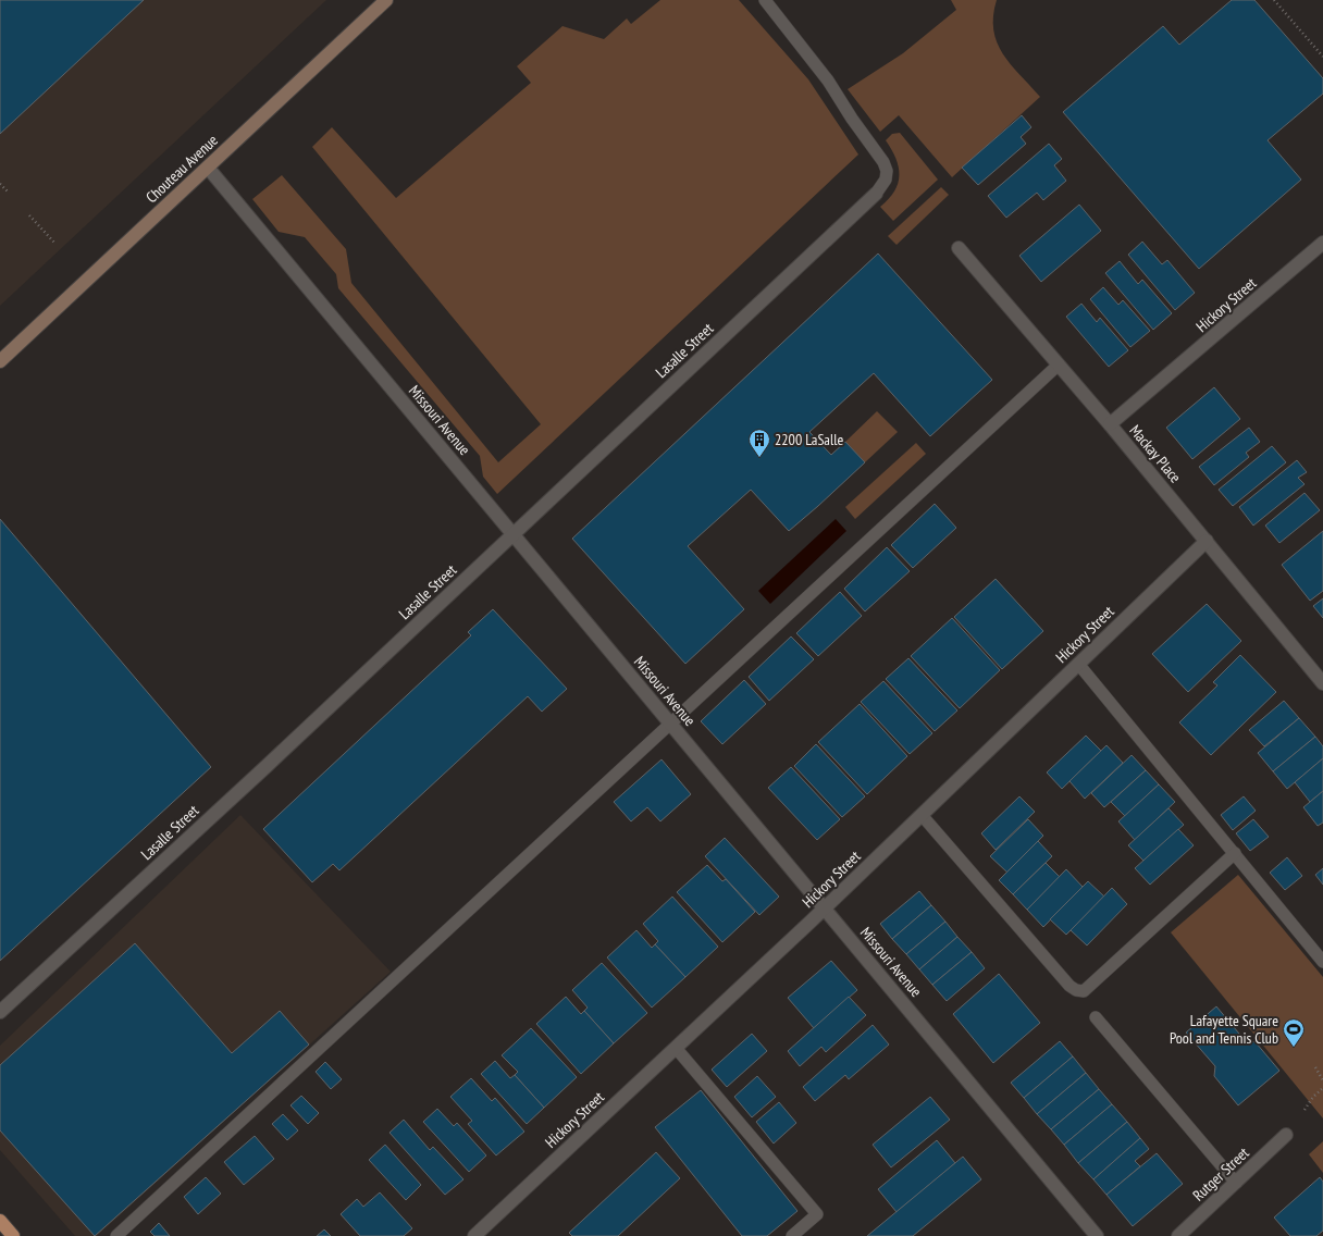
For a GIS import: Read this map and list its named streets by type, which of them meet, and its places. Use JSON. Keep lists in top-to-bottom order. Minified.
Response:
{"streets":{"main road":["Chouteau Avenue"],"street":["Hickory Street","Lasalle Street","Missouri Avenue","Mackay Place","Rutger Street"]},"crossings":[["Chouteau Avenue","Missouri Avenue"],["Hickory Street","Missouri Avenue"],["Hickory Street","Mackay Place"],["Lasalle Street","Missouri Avenue"]],"places":{"building":["2200 LaSalle"],"sports":["Lafayette Square Pool and Tennis Club"]}}
